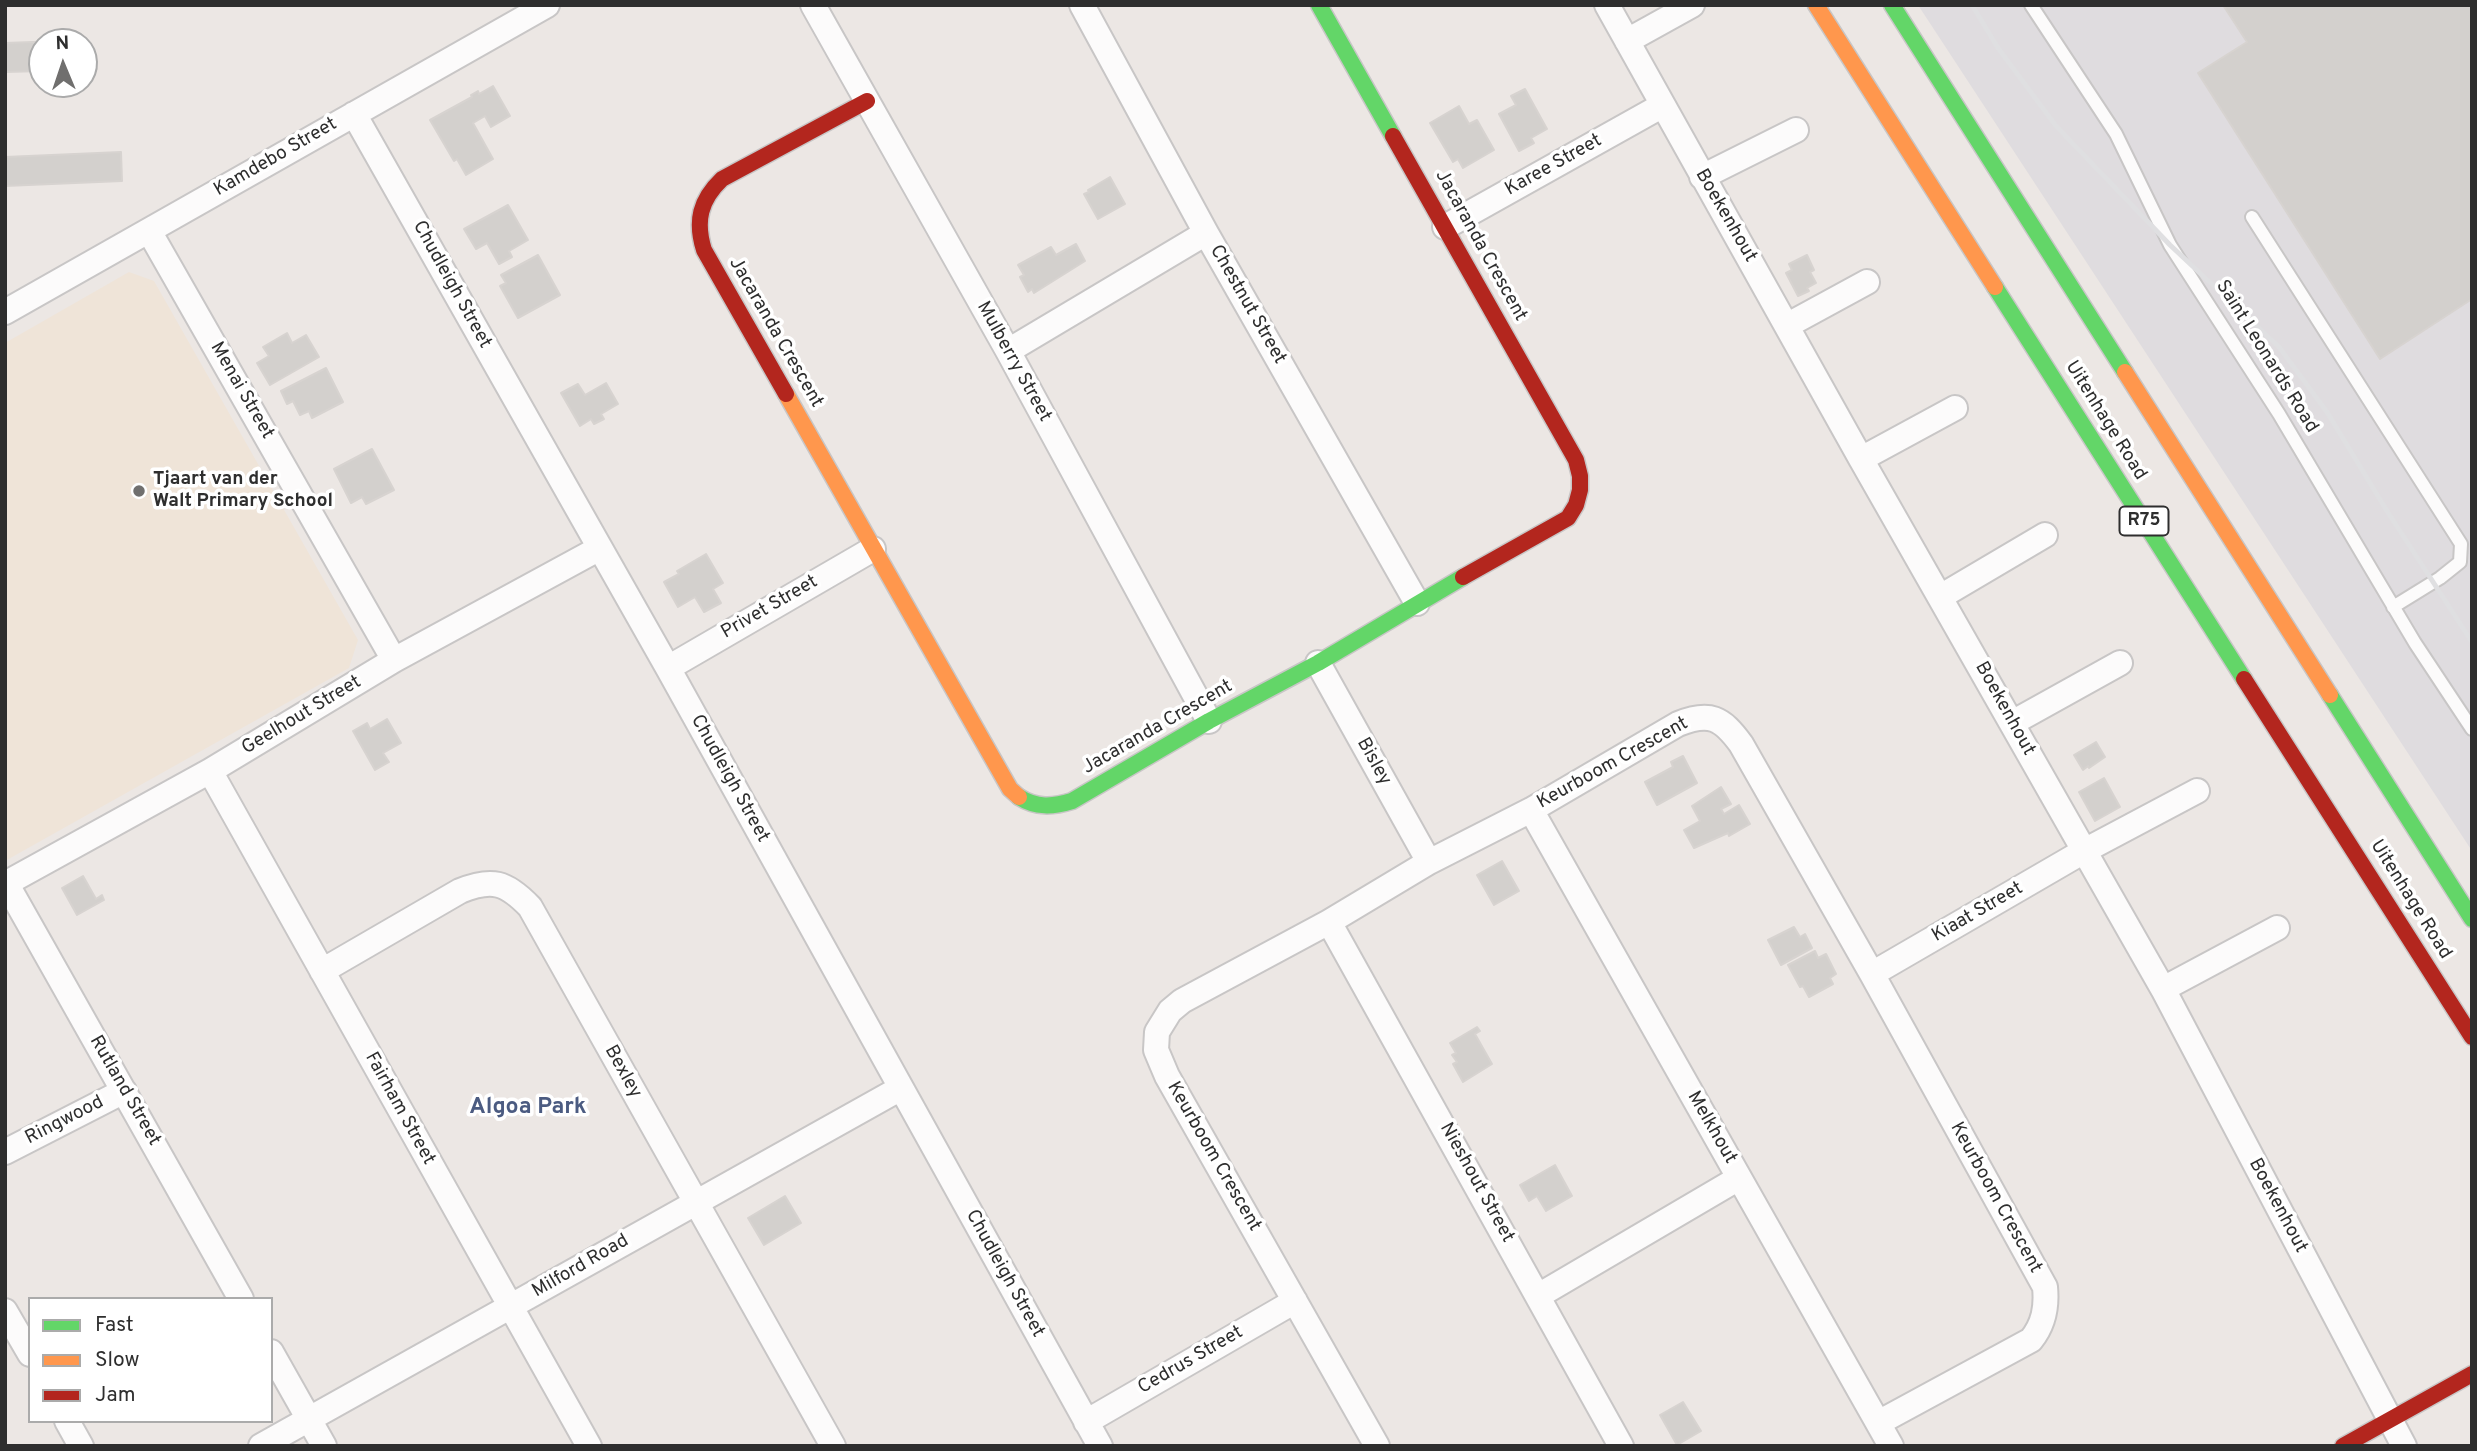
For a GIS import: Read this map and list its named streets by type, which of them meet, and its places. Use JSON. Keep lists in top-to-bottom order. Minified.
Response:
{"streets":{"main road":["Jacaranda Crescent","Uitenhage Road","R75"],"street":["Kamdebo Street","Karee Street","Boekenhout","Chudleigh Street","Chestnut Street","Mulberry Street","Menai Street","Privet Street","Geelhout Street","Bisley","Keurboom Crescent","Kiaat Street","Bexley","Rutland Street","Fairham Street","Ringwood","Melkhout","Nieshout Street","Milford Road","Cedrus Street"],"lane":["Saint Leonards Road"]},"crossings":[["Kamdebo Street","Chudleigh Street"],["Kamdebo Street","Menai Street"],["Karee Street","Boekenhout"],["Karee Street","Jacaranda Crescent"],["Boekenhout","Kiaat Street"],["Jacaranda Crescent","Chestnut Street"],["Jacaranda Crescent","Mulberry Street"],["Jacaranda Crescent","Privet Street"],["Jacaranda Crescent","Bisley"],["Chudleigh Street","Privet Street"],["Chudleigh Street","Geelhout Street"],["Chudleigh Street","Milford Road"],["Chudleigh Street","Cedrus Street"],["Menai Street","Geelhout Street"],["Geelhout Street","Rutland Street"],["Geelhout Street","Fairham Street"],["Bisley","Keurboom Crescent"],["Keurboom Crescent","Kiaat Street"],["Keurboom Crescent","Melkhout"],["Keurboom Crescent","Nieshout Street"],["Keurboom Crescent","Cedrus Street"],["Bexley","Fairham Street"],["Bexley","Milford Road"],["Rutland Street","Ringwood"],["Fairham Street","Milford Road"]],"districts":["Algoa Park"],"places":["Tjaart van der Walt Primary School"],"legend":["Fast","Slow","Jam"],"north":"top"}
